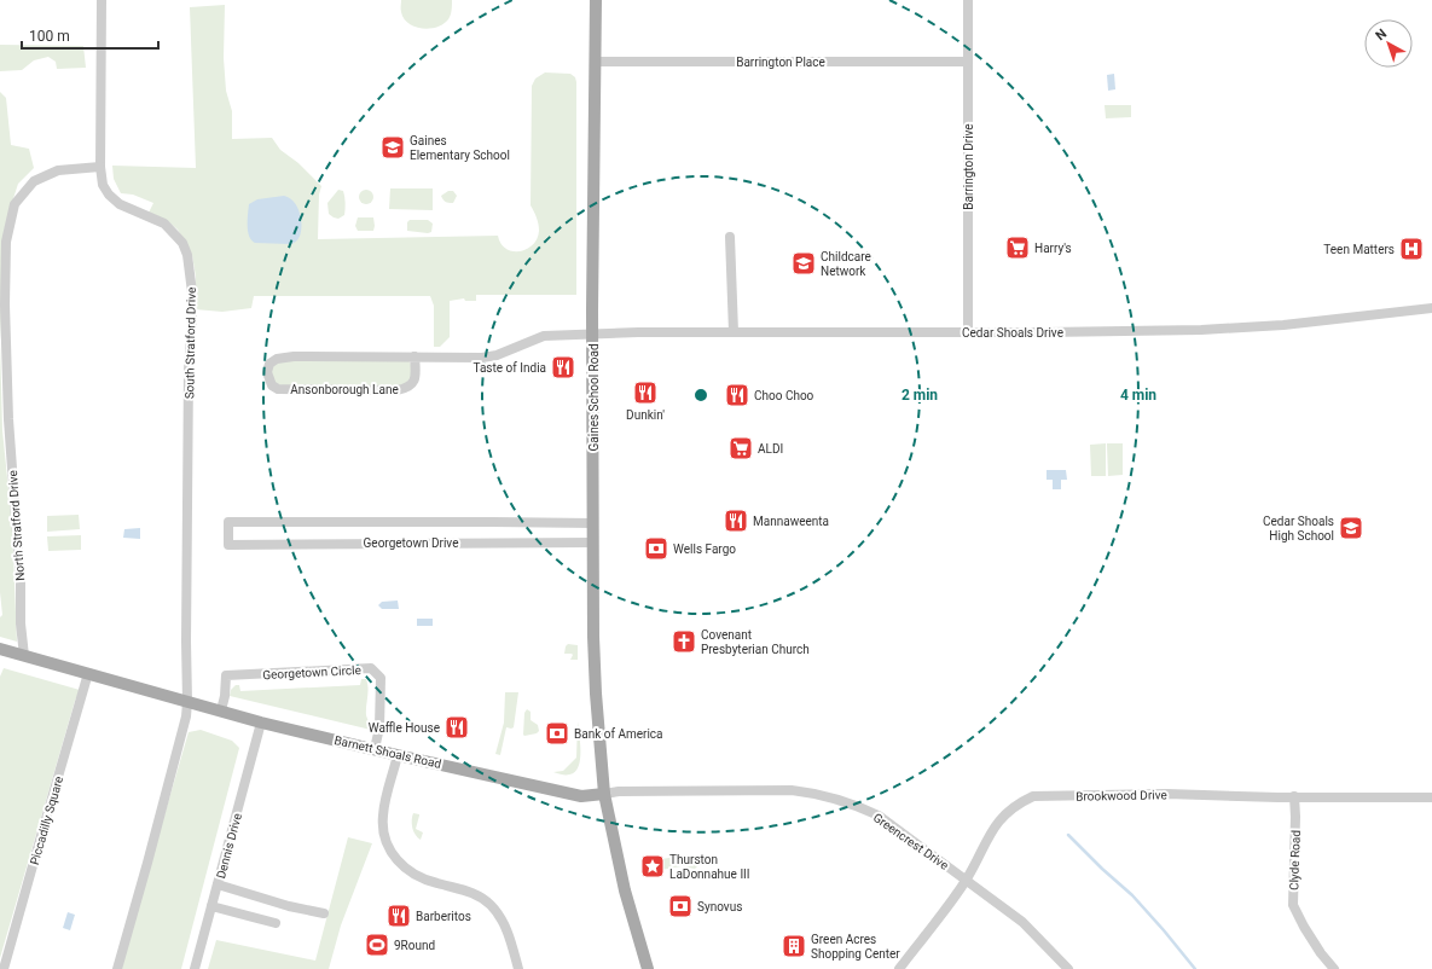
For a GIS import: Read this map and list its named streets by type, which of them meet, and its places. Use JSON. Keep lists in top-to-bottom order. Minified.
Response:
{"streets":{"main road":["Gaines School Road","Barnett Shoals Road"],"street":["Barrington Place","Barrington Drive","Cedar Shoals Drive","South Stratford Drive","Ansonborough Lane","North Stratford Drive","Georgetown Drive","Georgetown Circle","Brookwood Drive","Piccadilly Square","Greencrest Drive","Dennis Drive","Clyde Road"]},"crossings":[["Barrington Place","Barrington Drive"],["Barrington Place","Gaines School Road"],["Barrington Drive","Cedar Shoals Drive"],["Cedar Shoals Drive","Ansonborough Lane"],["Cedar Shoals Drive","Gaines School Road"],["South Stratford Drive","North Stratford Drive"],["South Stratford Drive","Barnett Shoals Road"],["Ansonborough Lane","Gaines School Road"],["Gaines School Road","Georgetown Drive"],["Gaines School Road","Barnett Shoals Road"],["Gaines School Road","Greencrest Drive"],["North Stratford Drive","Barnett Shoals Road"],["Georgetown Circle","Barnett Shoals Road"],["Barnett Shoals Road","Piccadilly Square"],["Barnett Shoals Road","Greencrest Drive"],["Barnett Shoals Road","Dennis Drive"],["Brookwood Drive","Greencrest Drive"],["Brookwood Drive","Clyde Road"]],"places":{"school or university":["Gaines Elementary School","Childcare Network","Cedar Shoals High School"],"supermarket":["Harry's","ALDI"],"hospital":["Teen Matters"],"restaurant":["Taste of India","Dunkin'","Choo Choo","Mannaweenta","Waffle House","Barberitos"],"bank":["Wells Fargo","Bank of America","Synovus"],"church":["Covenant Presbyterian Church"],"place":["Thurston LaDonnahue III"],"sports":["9Round"],"building":["Green Acres Shopping Center"]},"scale_bar":"100 m","north":"top left","rings":["2 min","4 min"]}
